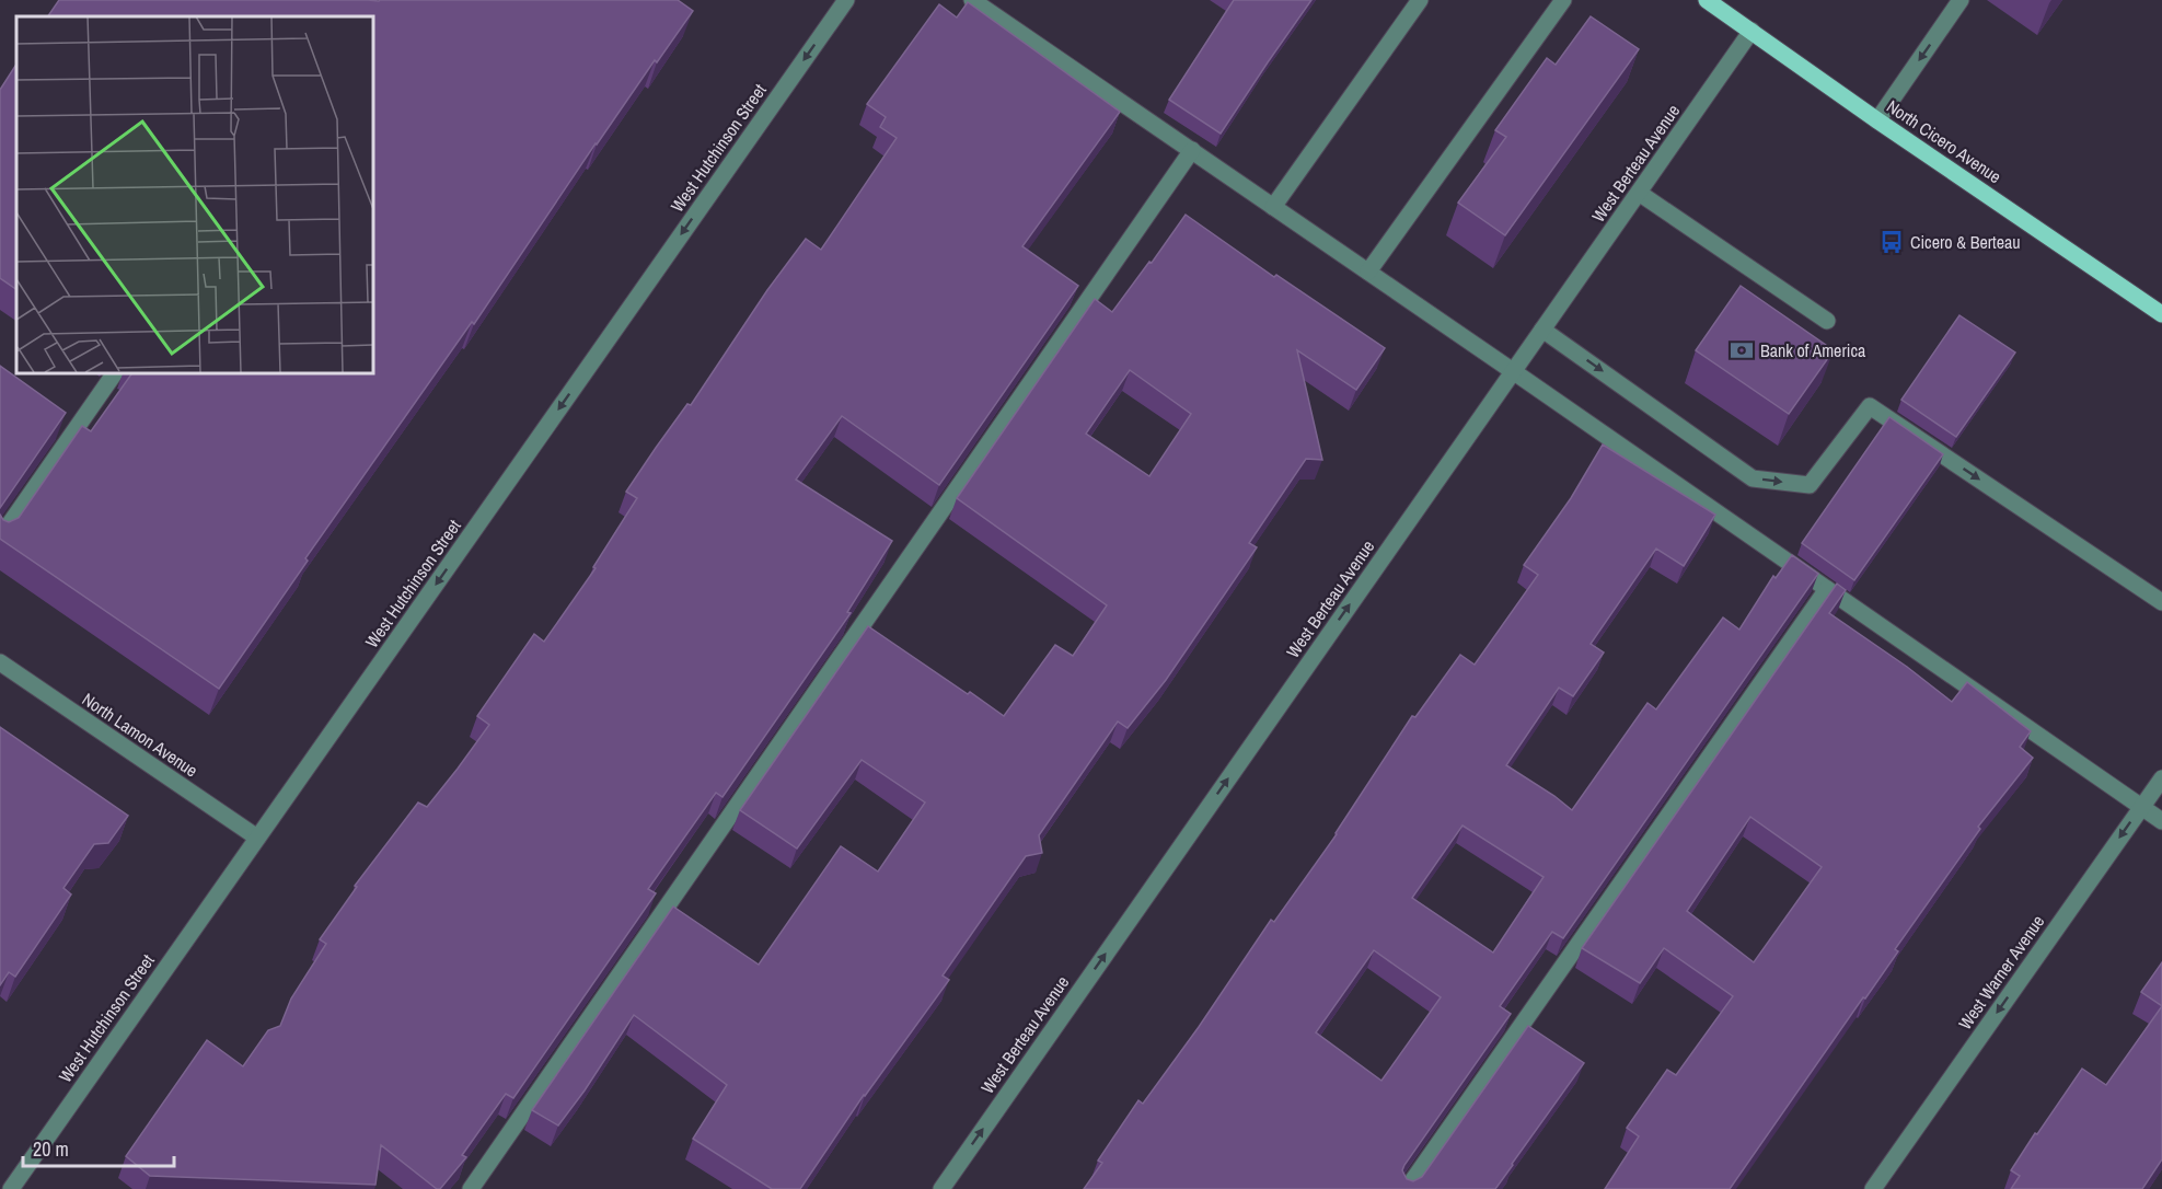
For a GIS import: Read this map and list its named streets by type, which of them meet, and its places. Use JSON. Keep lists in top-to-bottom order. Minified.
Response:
{"streets":{"main road":["North Cicero Avenue"],"street":["West Hutchinson Street","West Berteau Avenue","North Lamon Avenue","West Warner Avenue"]},"crossings":[["North Cicero Avenue","West Berteau Avenue"],["West Hutchinson Street","North Lamon Avenue"]],"one_way":["West Hutchinson Street","West Berteau Avenue","West Warner Avenue"],"places":{"bus stop":["Cicero & Berteau"],"bank":["Bank of America"]},"scale_bar":"20 m"}
